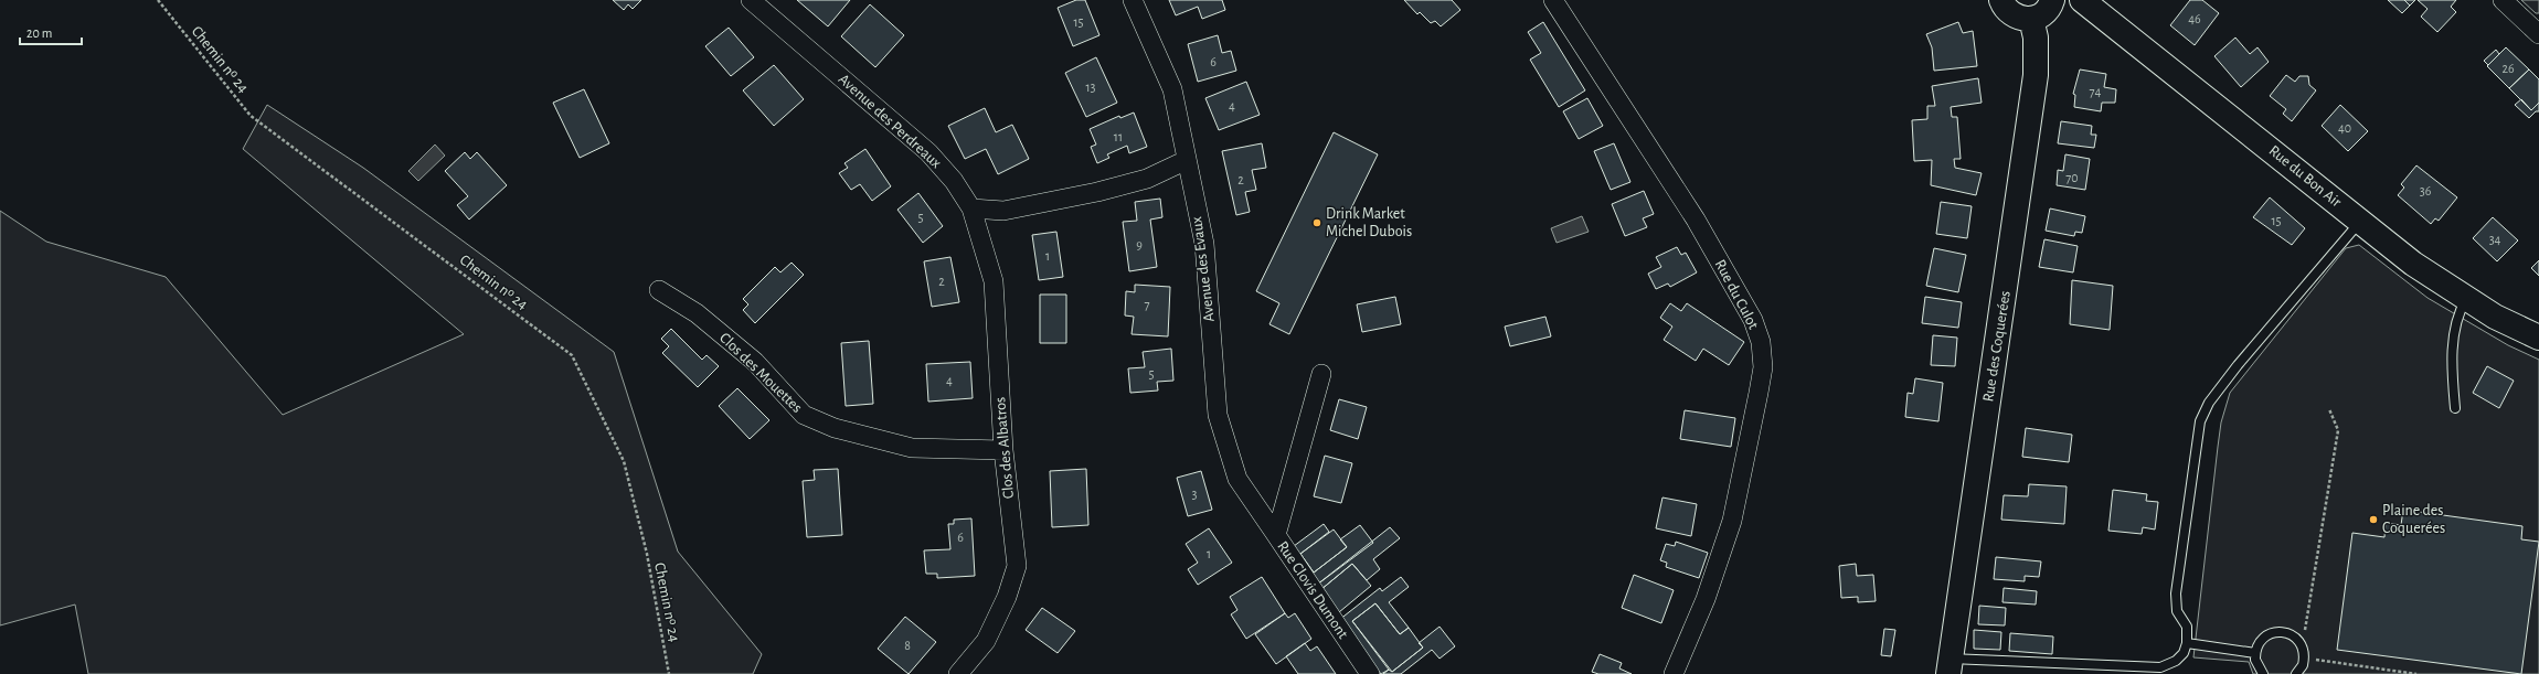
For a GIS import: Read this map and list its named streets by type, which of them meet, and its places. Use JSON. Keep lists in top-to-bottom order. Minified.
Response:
{"streets":{"street":["Avenue des Perdreaux","Rue du Bon Air","Avenue des Evaux","Rue du Culot","Rue des Coquerées","Clos des Mouettes","Clos des Albatros","Rue Clovis Dumont"],"path":["Chemin nᵒ 24"]},"crossings":[["Avenue des Perdreaux","Clos des Albatros"],["Avenue des Evaux","Rue Clovis Dumont"],["Clos des Mouettes","Clos des Albatros"]],"places":["Drink Market Michel Dubois","Plaine des Coquerées"],"house_numbers":["46","15","6","26","13","74","4","40","11","70","2","36","5","15","34","9","1","2","7","5","4","3","6","1","8"],"scale_bar":"20 m"}
